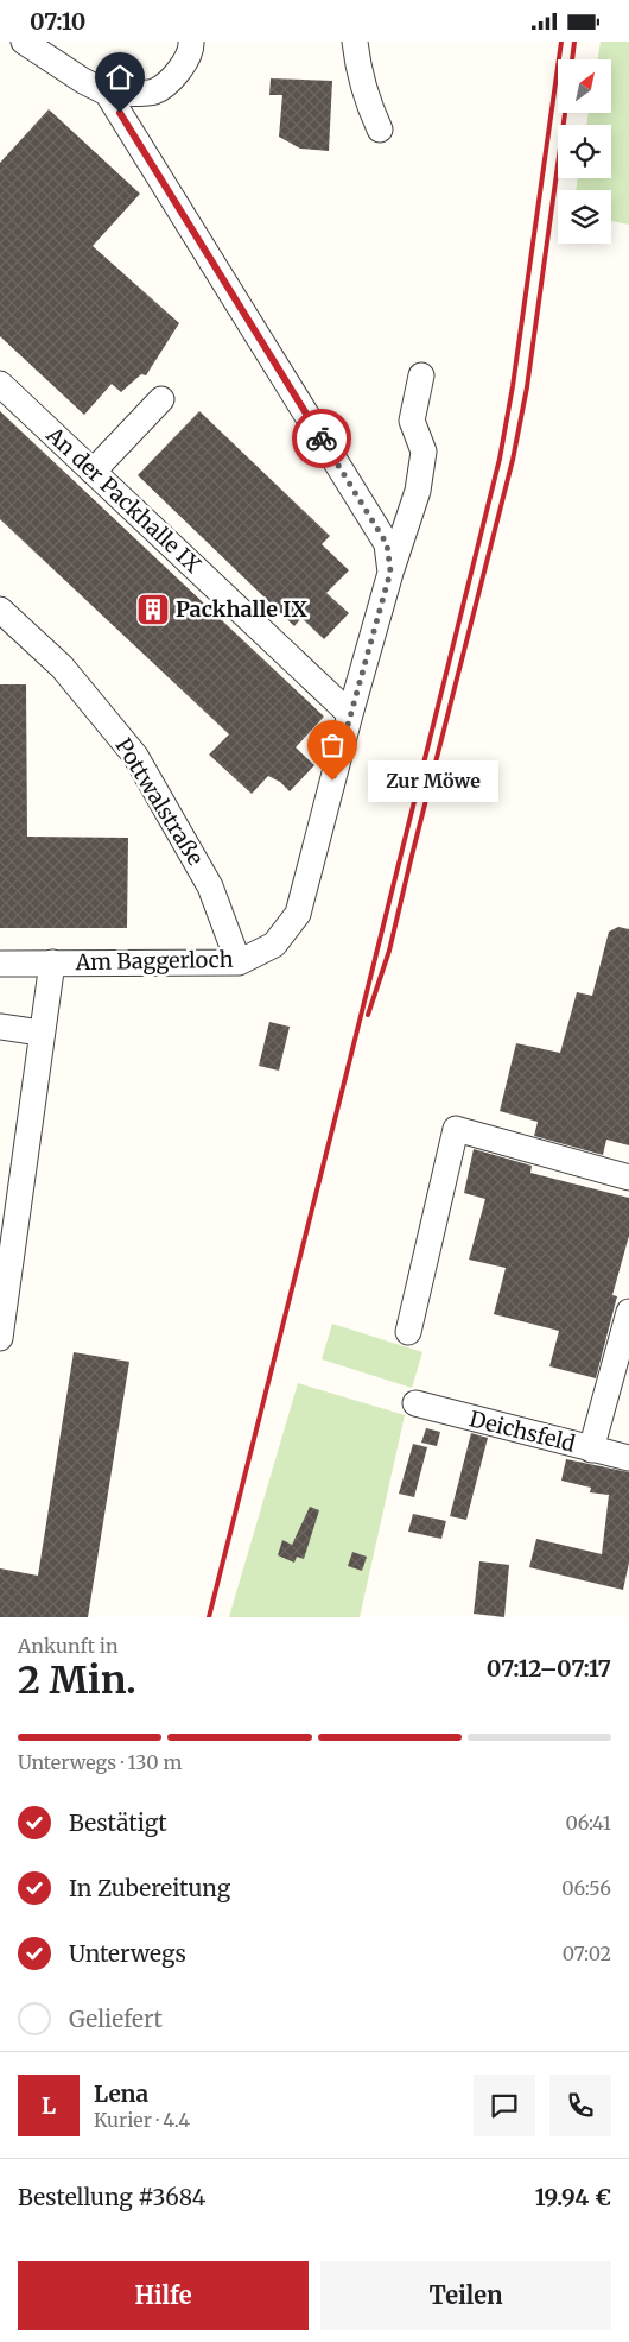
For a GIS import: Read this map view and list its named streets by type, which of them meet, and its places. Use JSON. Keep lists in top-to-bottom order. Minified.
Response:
{"streets":{"street":["An der Packhalle IX","Pottwalstraße","Am Baggerloch","Deichsfeld"]},"crossings":[["An der Packhalle IX","Am Baggerloch"],["Pottwalstraße","Am Baggerloch"]],"places":{"building":["Packhalle IX"],"other":["Zur Möwe"]},"north":"top right","page":{"status":"07:10","bubble":"Zur Möwe","heading":["2 Min.","Ankunft in","07:12–07:17"],"panel":["Lena","Kurier · 4.4","Bestellung #3684","19.94 €"],"bar":"Unterwegs · 130 m","list":[["Bestätigt","06:41"],["In Zubereitung","06:56"],["Unterwegs","07:02"],"Geliefert"],"round":"L","buttons":["Hilfe","Teilen"]}}
